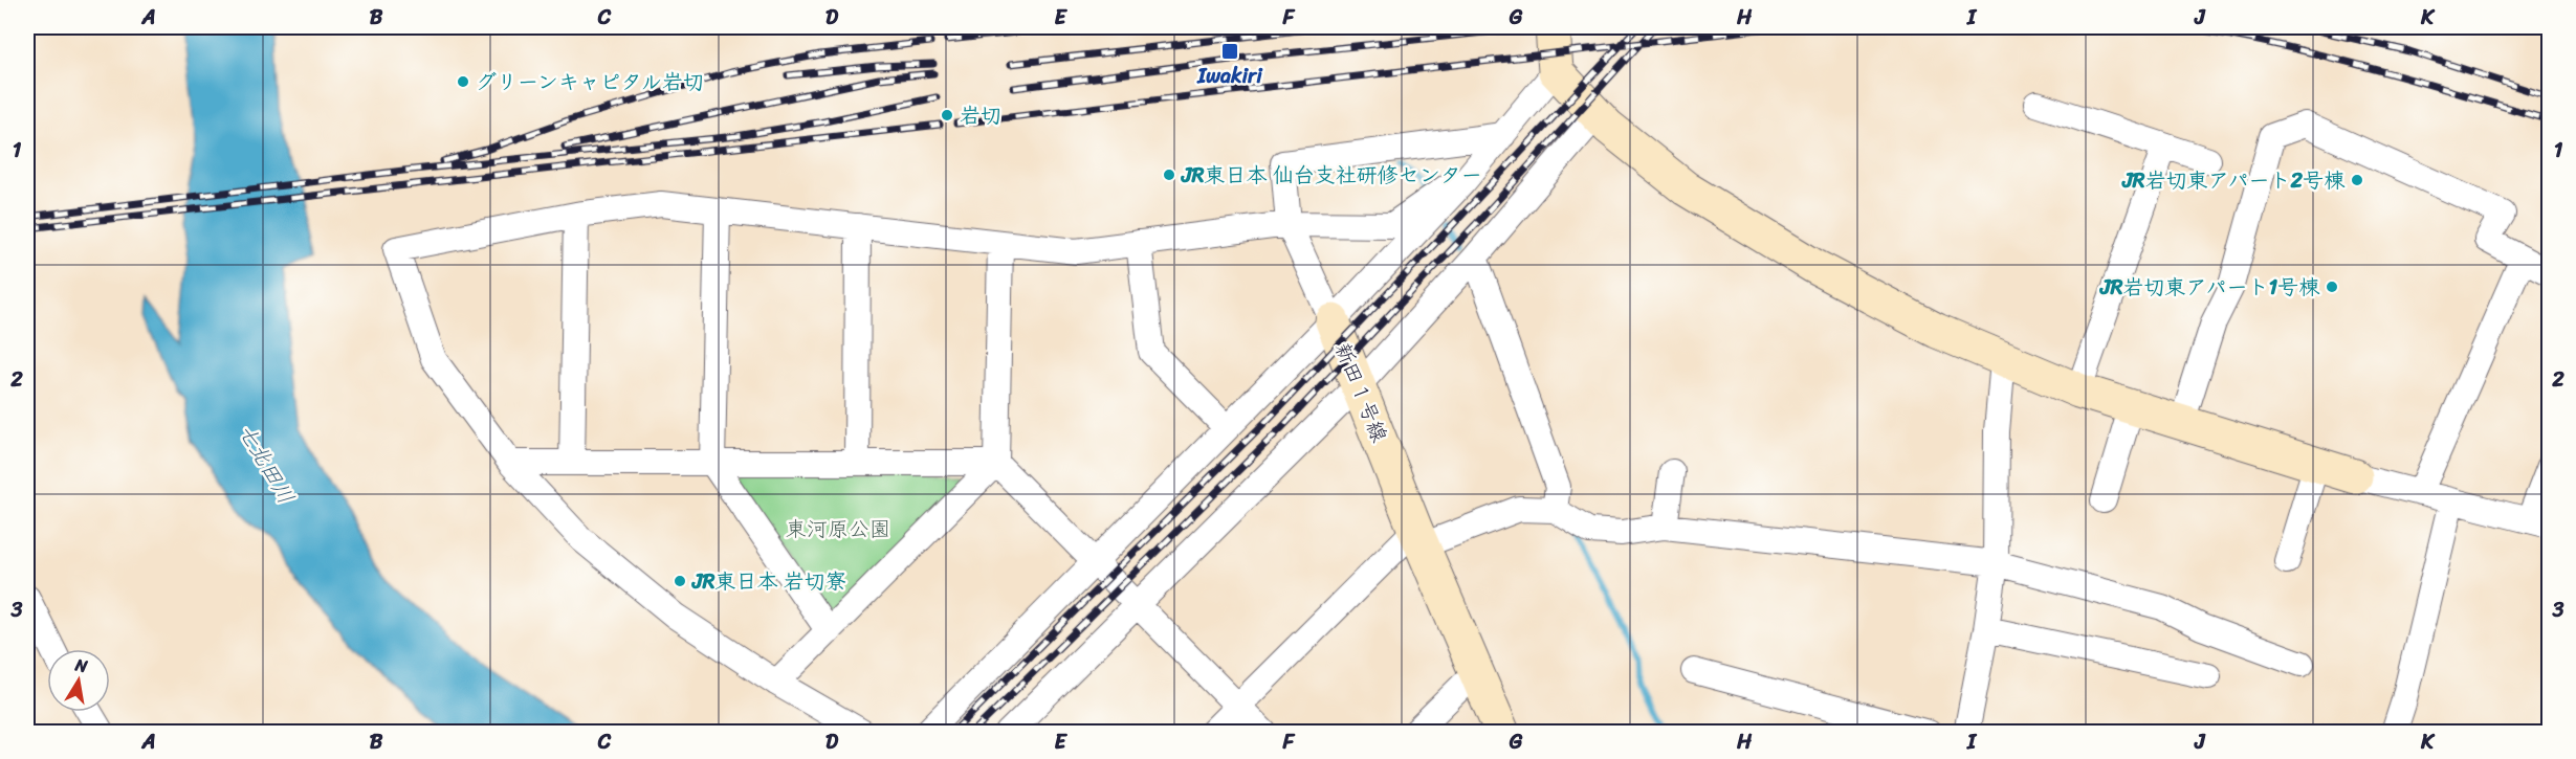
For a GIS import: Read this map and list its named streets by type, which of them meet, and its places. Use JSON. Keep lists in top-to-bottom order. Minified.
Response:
{"streets":{"street":["新田１号線"]},"water":["七北田川"],"parks":["東河原公園"],"places":{"transit":["Iwakiri"],"other":["グリーンキャピタル岩切","岩切","JR東日本 仙台支社研修センター","JR岩切東アパート2号棟","JR岩切東アパート1号棟","JR東日本 岩切寮"]},"north":"top","grid":{"columns":["A","B","C","D","E","F","G","H","I","J","K"],"rows":["1","2","3"]}}
